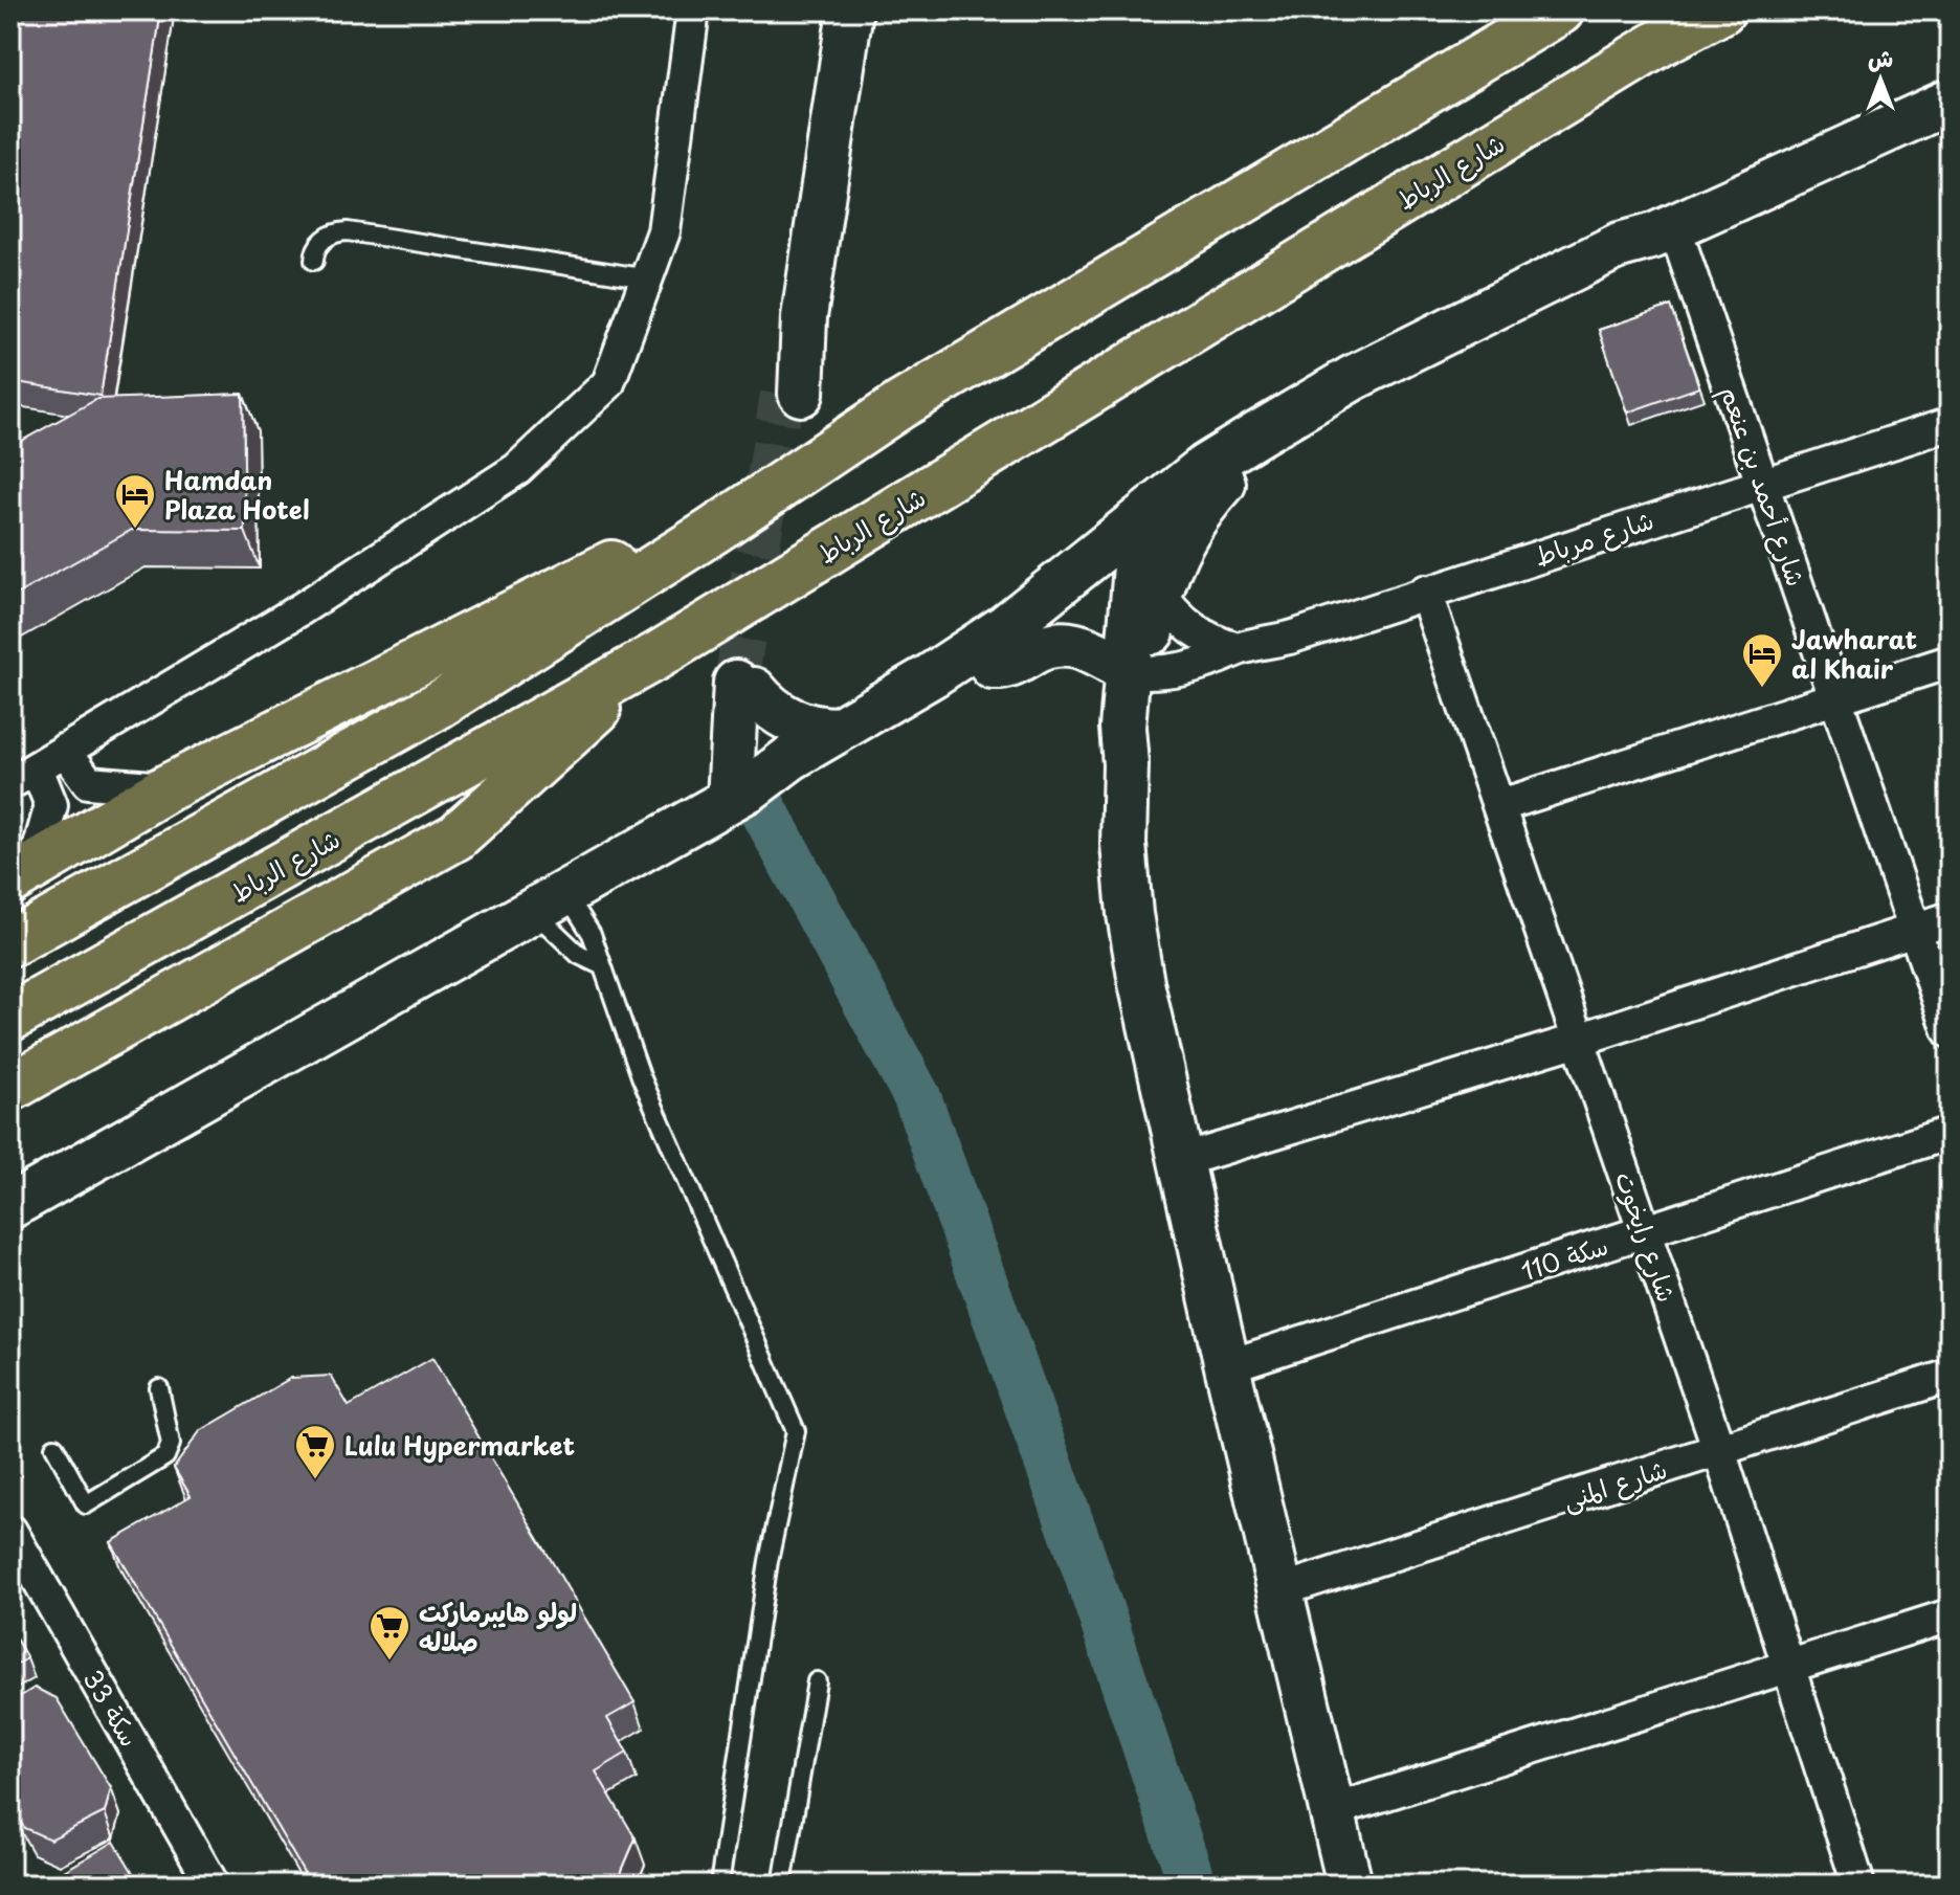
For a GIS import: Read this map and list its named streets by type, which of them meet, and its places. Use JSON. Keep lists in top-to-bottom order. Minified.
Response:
{"streets":{"highway":["شارع الرباط"],"street":["شارع أحمد بن عنعم","شارع مرباط","شارع رايخوت","سكة 110","شارع المنى","سكة 33"]},"crossings":[["شارع أحمد بن عنعم","شارع مرباط"],["شارع مرباط","شارع رايخوت"],["شارع رايخوت","سكة 110"],["شارع رايخوت","شارع المنى"]],"places":{"hotel":["Hamdan Plaza Hotel","Jawharat al Khair"],"supermarket":["Lulu Hypermarket","لولو هايبرماركت صلاله"]},"north":"top"}
